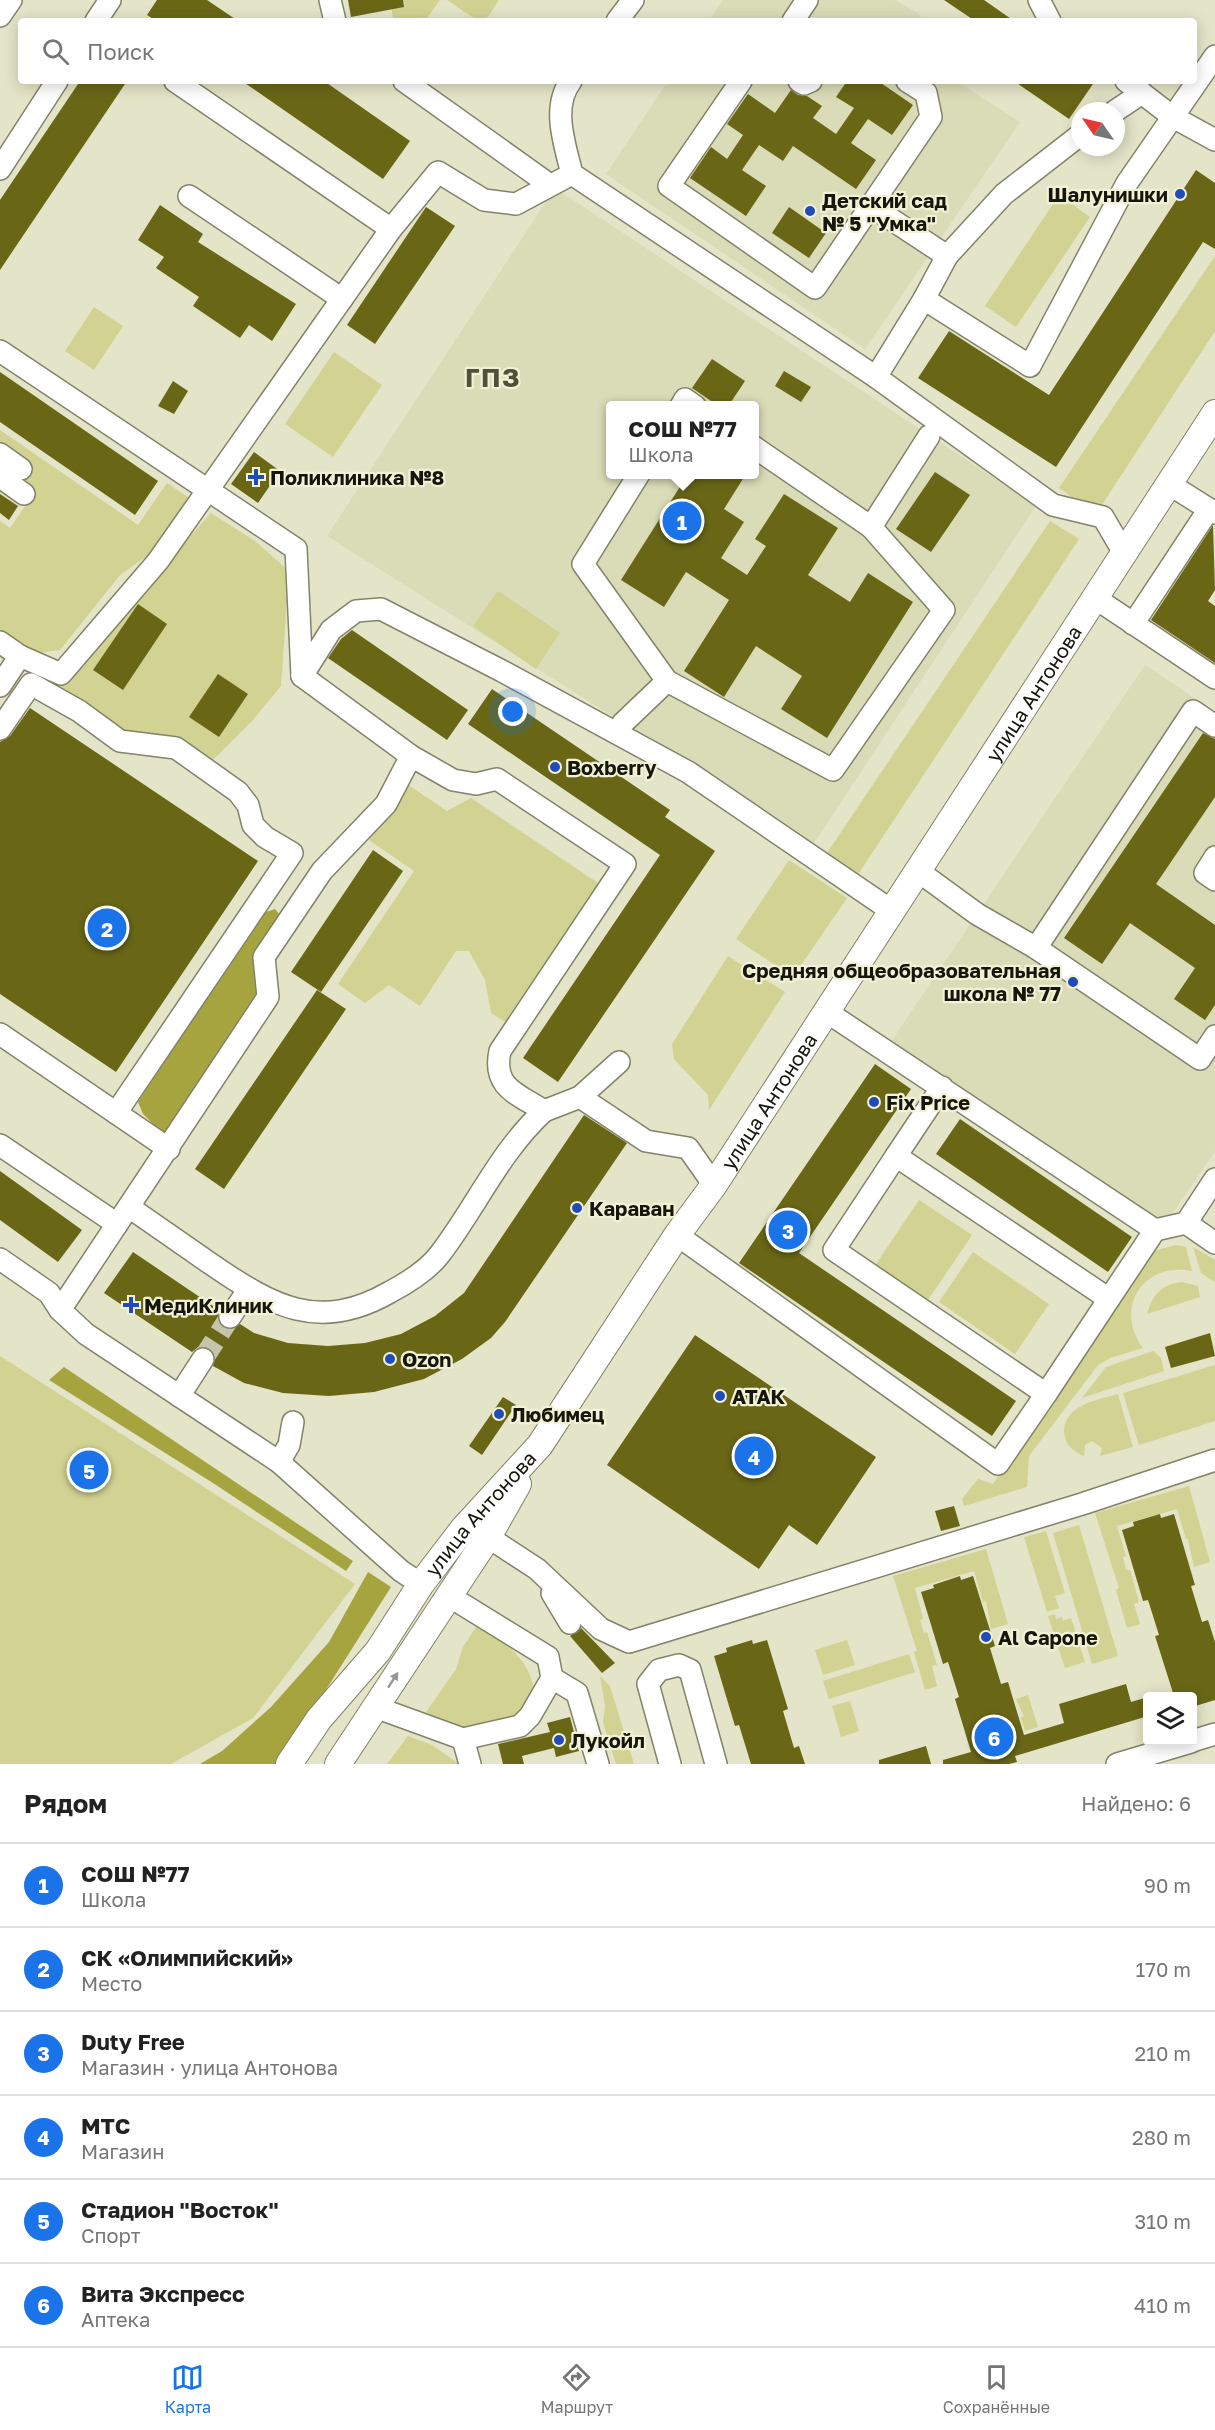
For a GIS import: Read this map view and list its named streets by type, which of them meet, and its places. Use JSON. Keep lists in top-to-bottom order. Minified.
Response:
{"streets":{"main road":["улица Антонова"]},"districts":["ГПЗ"],"places":{"other":["Шалунишки","Детский сад № 5 \"Умка\"","Boxberry","Средняя общеобразовательная школа № 77","Fix Price","Караван","Ozon","АТАК","Любимец","Al Capone","Лукойл"],"health":["Поликлиника №8","МедиКлиник"]},"north":"top left","page":{"search":"Поиск","popup":["СОШ №77","Школа"],"pins":["1","2","3","4","5","6"],"heading":["Рядом","Найдено: 6"],"list":[{"mark":"1","name":"СОШ №77","note":"Школа","value":"90 m"},{"mark":"2","name":"СК «Олимпийский»","note":"Место","value":"170 m"},{"mark":"3","name":"Duty Free","note":"Магазин · улица Антонова","value":"210 m"},{"mark":"4","name":"МТС","note":"Магазин","value":"280 m"},{"mark":"5","name":"Стадион \"Восток\"","note":"Спорт","value":"310 m"},{"mark":"6","name":"Вита Экспресс","note":"Аптека","value":"410 m"}],"nav":["Карта","Маршрут","Сохранённые"]}}
